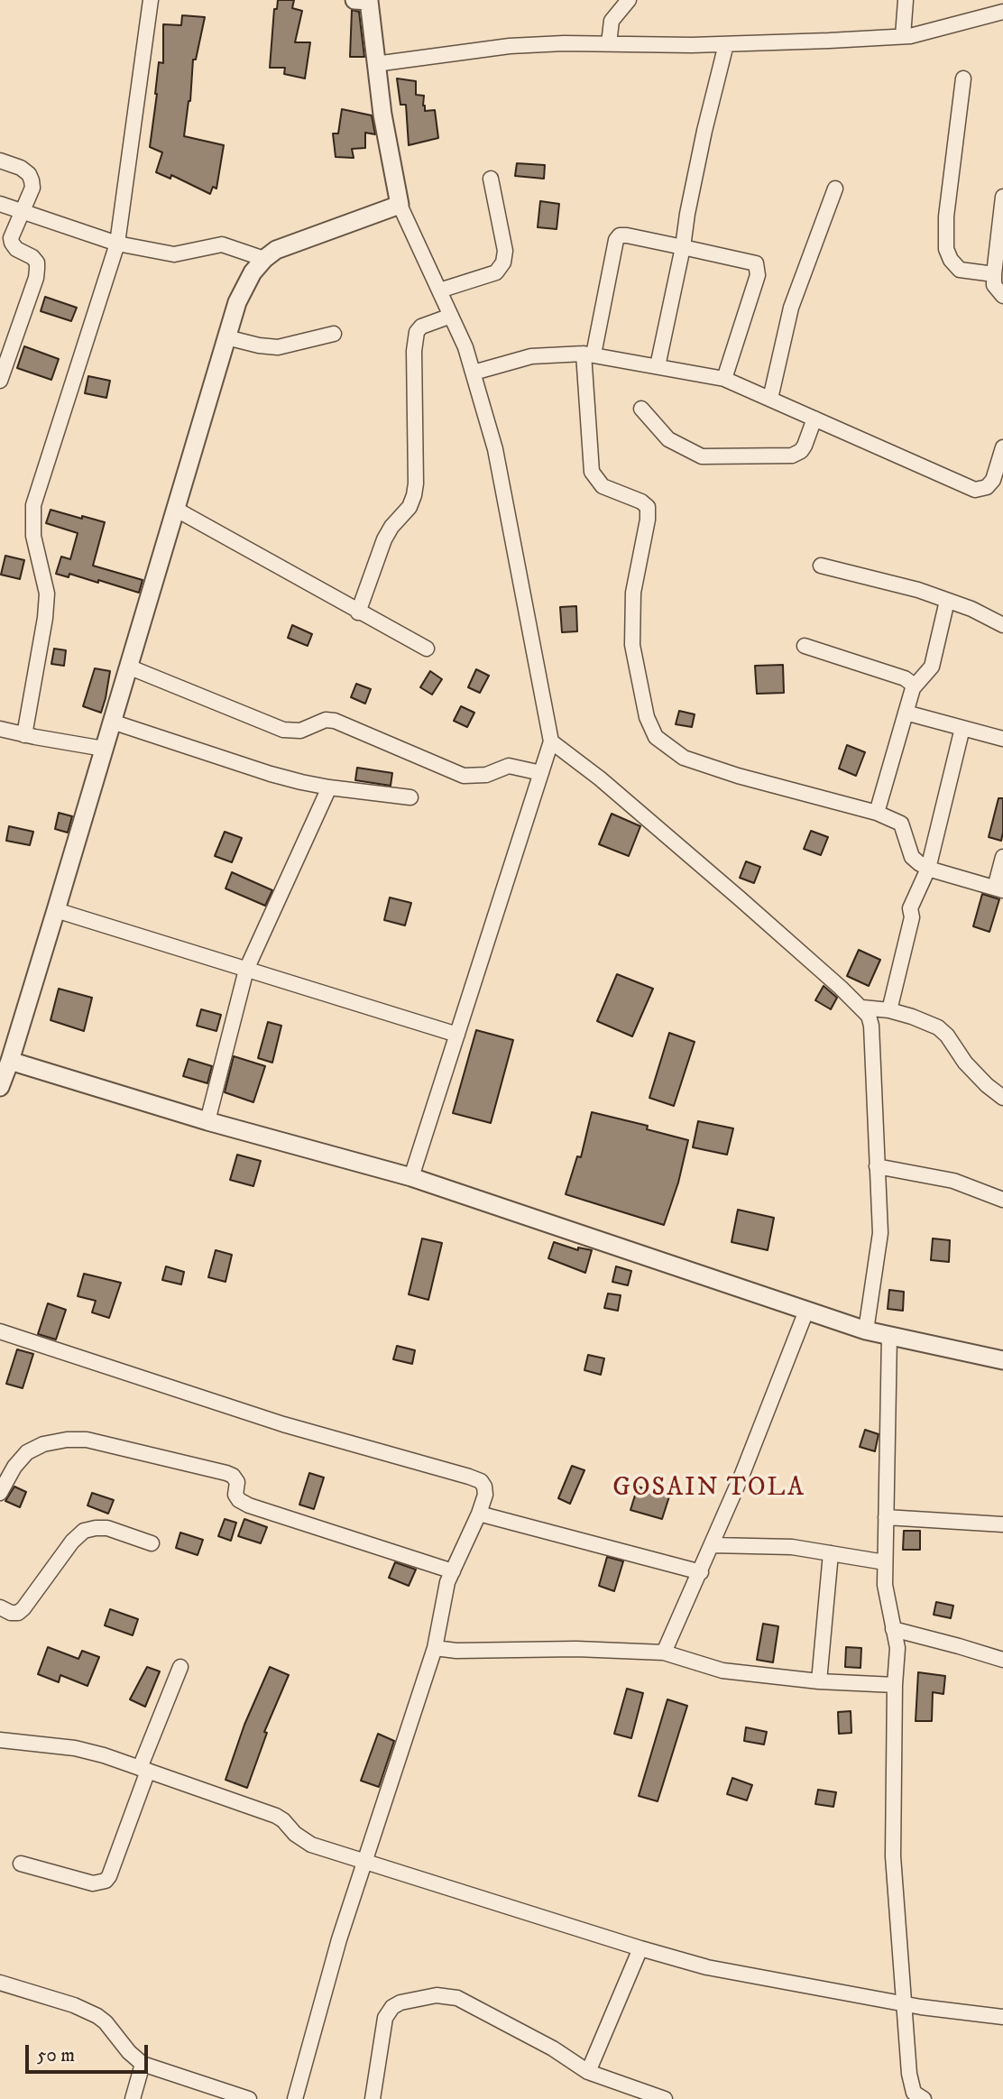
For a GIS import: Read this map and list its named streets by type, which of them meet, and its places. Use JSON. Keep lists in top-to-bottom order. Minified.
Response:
{"districts":["GOSAIN TOLA"],"scale_bar":"50 m"}
